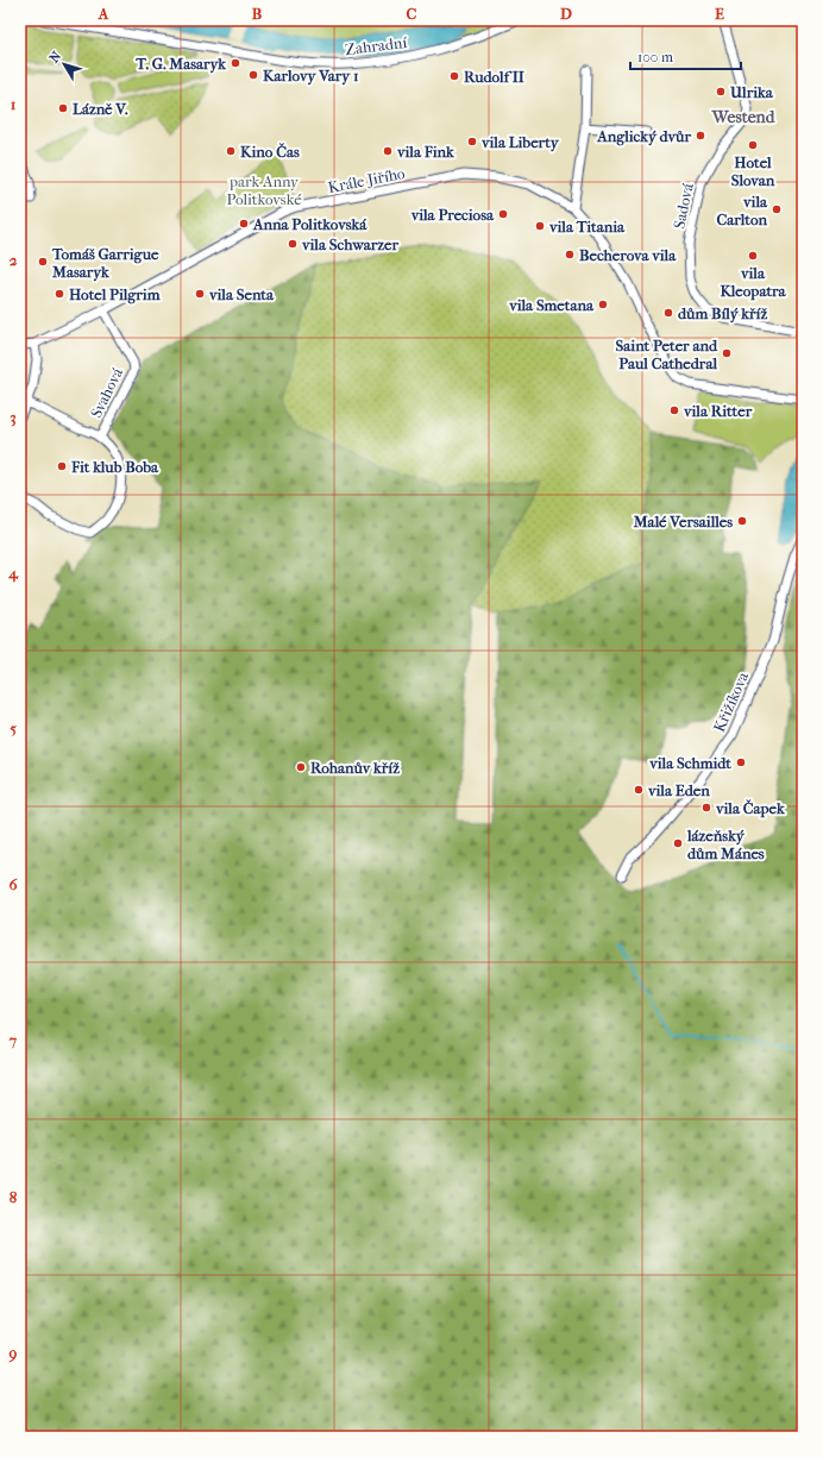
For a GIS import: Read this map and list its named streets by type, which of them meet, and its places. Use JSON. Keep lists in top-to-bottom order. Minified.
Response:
{"streets":{"street":["Zahradní","Krále Jiřího","Sadová","Svahová","Křižíkova"]},"crossings":[["Krále Jiřího","Svahová"]],"districts":["Westend"],"parks":["park Anny Politkovské"],"places":["T. G. Masaryk","Karlovy Vary 1","Rudolf II","Ulrika","Lázně V.","Anglický dvůr","vila Liberty","Hotel Slovan","Kino Čas","vila Fink","vila Carlton","vila Preciosa","Anna Politkovská","vila Titania","vila Schwarzer","Becherova vila","vila Kleopatra","Tomáš Garrigue Masaryk","Hotel Pilgrim","vila Senta","vila Smetana","dům Bílý kříž","Saint Peter and Paul Cathedral","vila Ritter","Fit klub Boba","Malé Versailles","vila Schmidt","Rohanův kříž","vila Eden","vila Čapek","lázeňský dům Mánes"],"scale_bar":"100 m","north":"top left","grid":{"columns":["A","B","C","D","E"],"rows":["1","2","3","4","5","6","7","8","9"]}}
